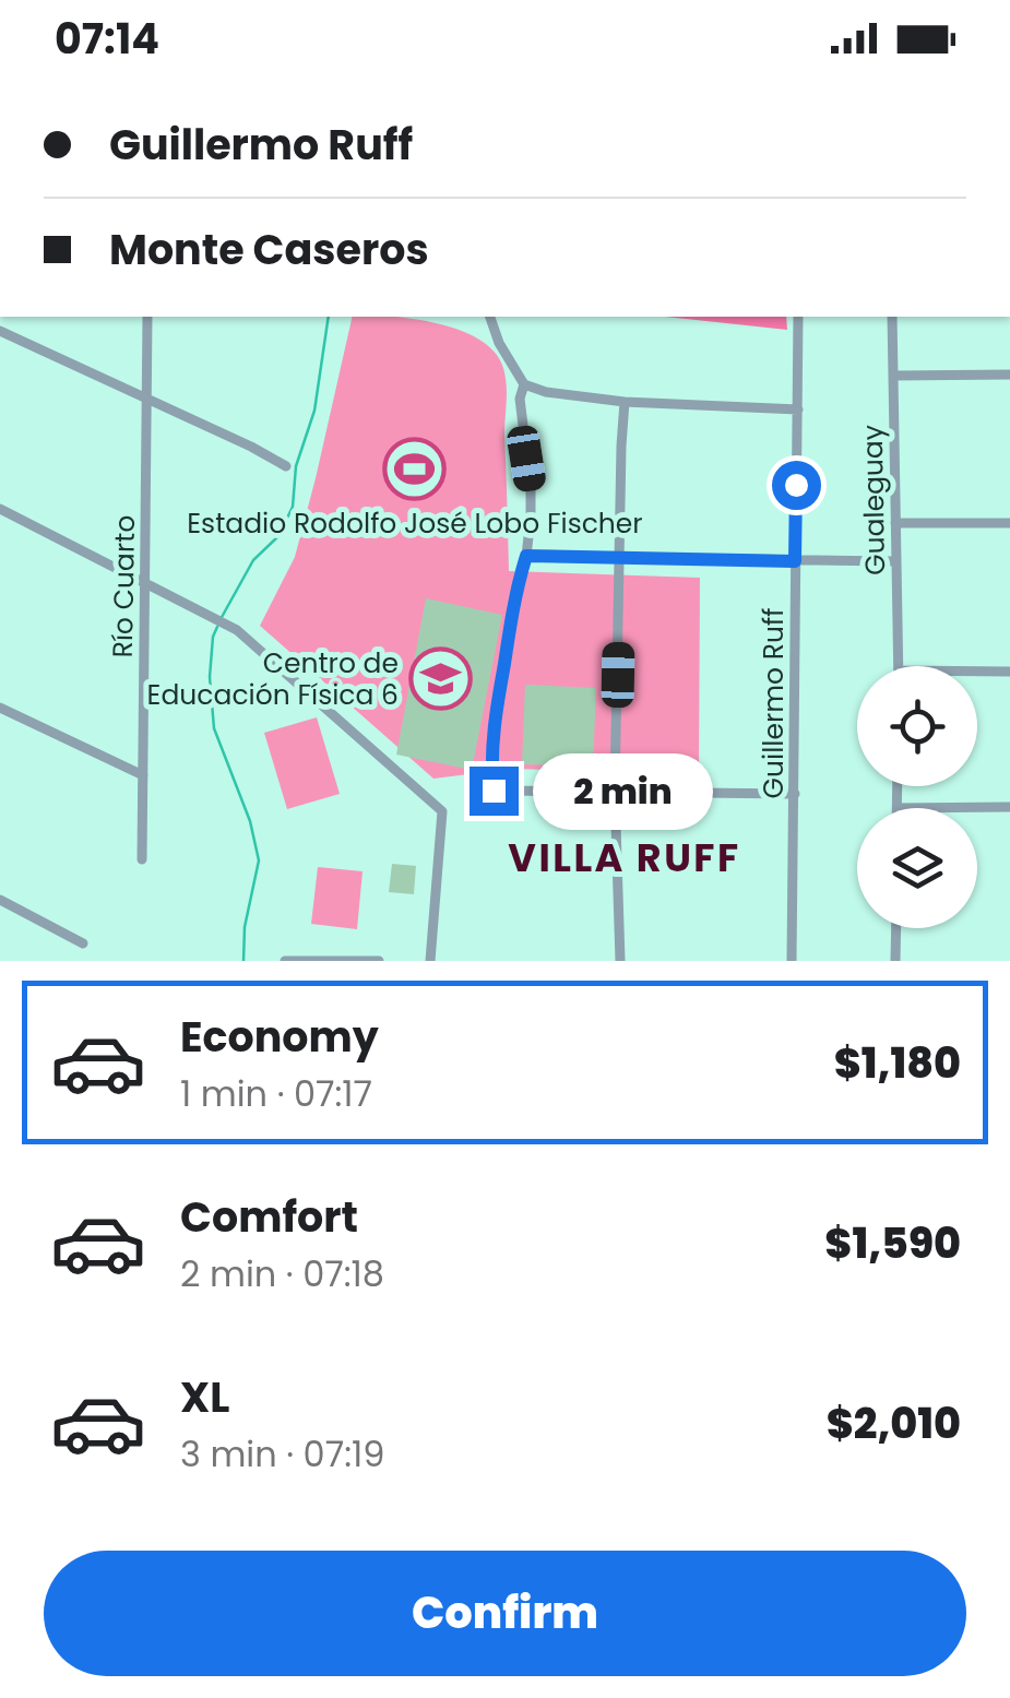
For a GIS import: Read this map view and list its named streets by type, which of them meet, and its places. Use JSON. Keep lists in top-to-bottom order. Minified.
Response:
{"streets":{"street":["Gualeguay","Río Cuarto","Guillermo Ruff"]},"districts":["VILLA RUFF"],"places":{"sports":["Estadio Rodolfo José Lobo Fischer"],"school or university":["Centro de Educación Física 6"]},"page":{"status":"07:14","banner":["Guillermo Ruff","Monte Caseros"],"bubble":"2 min","list":[{"name":"Economy","note":"1 min · 07:17","value":"$1,180"},{"name":"Comfort","note":"2 min · 07:18","value":"$1,590"},{"name":"XL","note":"3 min · 07:19","value":"$2,010"}],"buttons":"Confirm"}}
